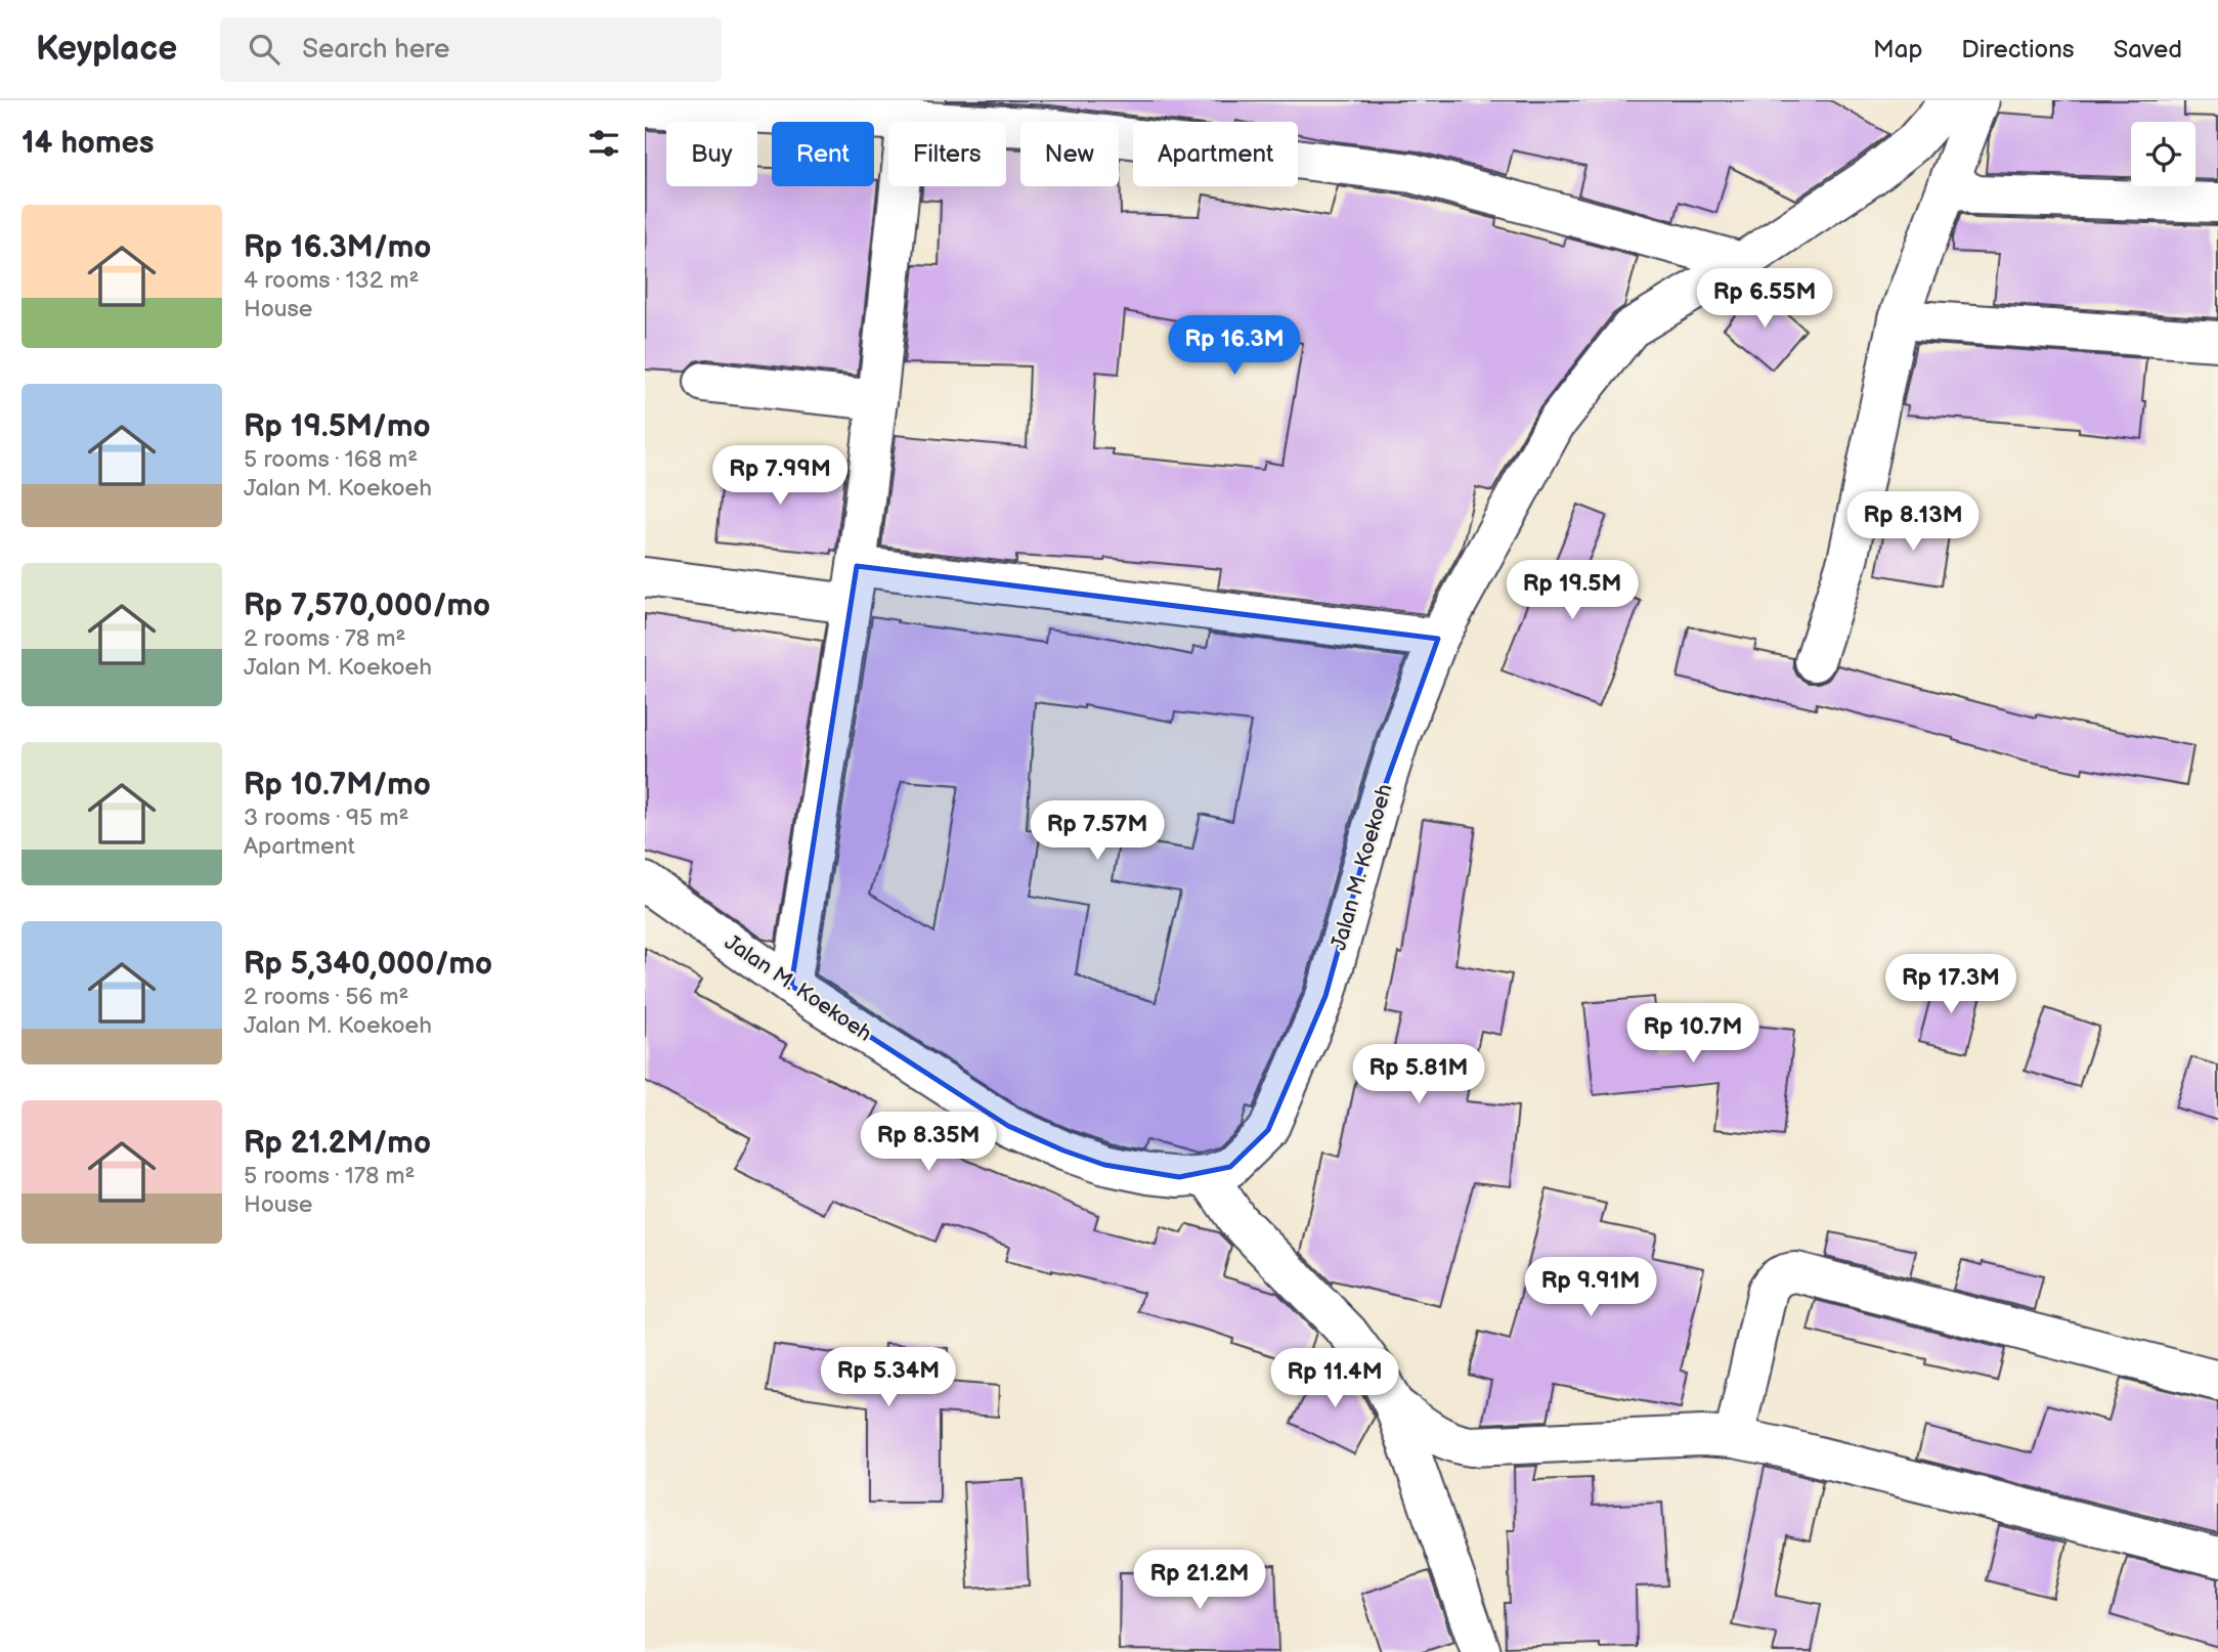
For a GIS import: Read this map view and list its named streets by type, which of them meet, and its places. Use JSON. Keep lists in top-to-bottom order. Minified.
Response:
{"streets":{"street":["Jalan M. Koekoeh"]},"page":{"header":"Keyplace","search":"Search here","nav":["Map","Directions","Saved"],"heading":"14 homes","chip":["Buy","Rent","Filters","New","Apartment"],"list":[{"name":"Rp 16.3M/mo","note":"4 rooms · 132 m² · House"},{"name":"Rp 19.5M/mo","note":"5 rooms · 168 m² · Jalan M. Koekoeh"},{"name":"Rp 7,570,000/mo","note":"2 rooms · 78 m² · Jalan M. Koekoeh"},{"name":"Rp 10.7M/mo","note":"3 rooms · 95 m² · Apartment"},{"name":"Rp 5,340,000/mo","note":"2 rooms · 56 m² · Jalan M. Koekoeh"},{"name":"Rp 21.2M/mo","note":"5 rooms · 178 m² · House"}],"price":["Rp 6.55M","Rp 16.3M","Rp 7.99M","Rp 8.13M","Rp 19.5M","Rp 7.57M","Rp 17.3M","Rp 10.7M","Rp 5.81M","Rp 8.35M","Rp 9.91M","Rp 5.34M","Rp 11.4M","Rp 21.2M"]}}
